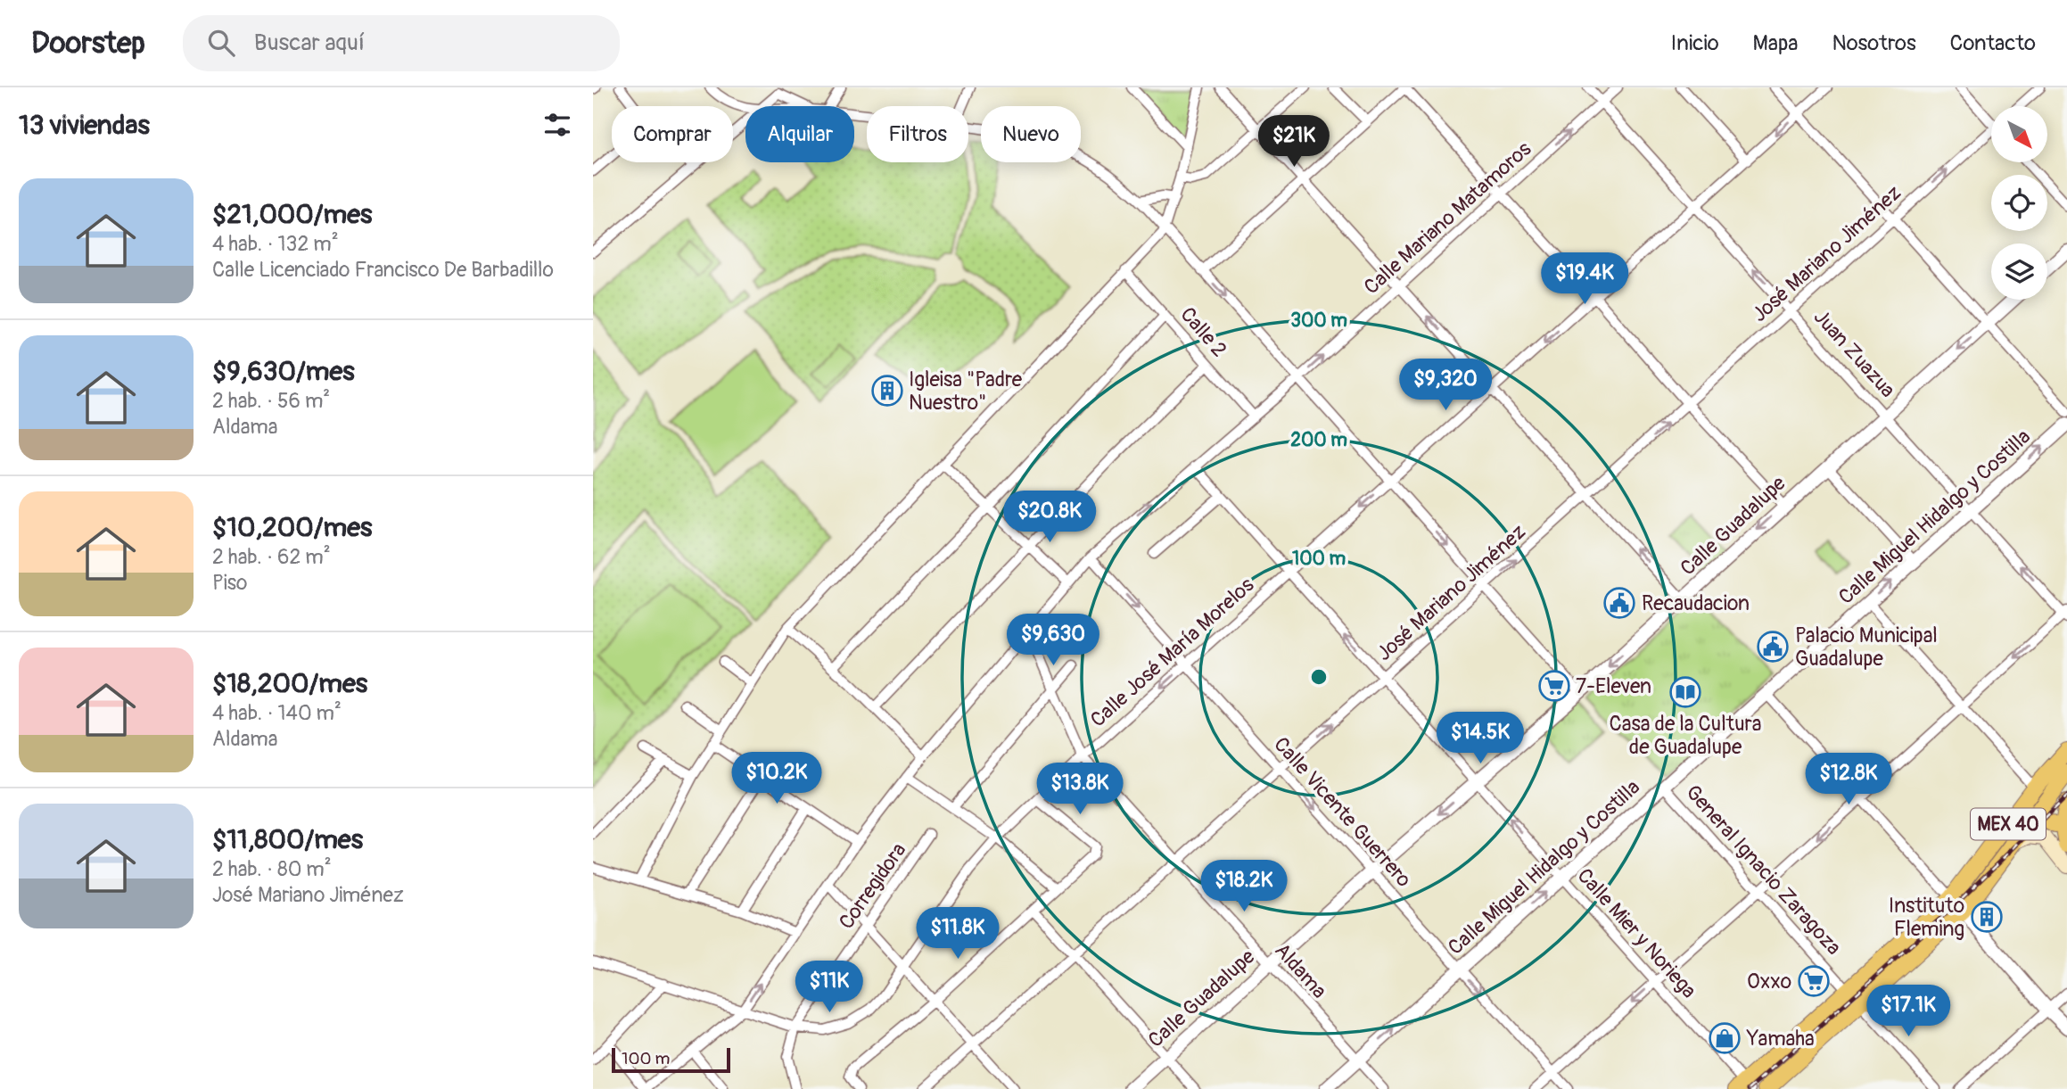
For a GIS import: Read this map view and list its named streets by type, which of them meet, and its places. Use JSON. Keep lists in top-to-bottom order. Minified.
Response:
{"streets":{"main road":["MEX 40"],"street":["Calle Mariano Matamoros","José Mariano Jiménez","Calle 2","Juan Zuazua","Calle Miguel Hidalgo y Costilla","Calle Guadalupe","Calle José María Morelos","Calle Vicente Guerrero","General Ignacio Zaragoza","Corregidora","Calle Mier y Noriega","Aldama"]},"crossings":[["Calle Mariano Matamoros","Calle 2"],["Calle Mariano Matamoros","Juan Zuazua"],["Calle Mariano Matamoros","Calle José María Morelos"],["Calle Mariano Matamoros","Calle Vicente Guerrero"],["Calle Mariano Matamoros","Calle Mier y Noriega"],["Calle Mariano Matamoros","Aldama"],["José Mariano Jiménez","Juan Zuazua"],["José Mariano Jiménez","Calle Vicente Guerrero"],["José Mariano Jiménez","Calle Mier y Noriega"],["José Mariano Jiménez","Aldama"],["Juan Zuazua","Calle Miguel Hidalgo y Costilla"],["Juan Zuazua","Calle Guadalupe"],["Juan Zuazua","Calle José María Morelos"],["Calle Miguel Hidalgo y Costilla","Calle Vicente Guerrero"],["Calle Miguel Hidalgo y Costilla","General Ignacio Zaragoza"],["Calle Miguel Hidalgo y Costilla","Calle Mier y Noriega"],["Calle Miguel Hidalgo y Costilla","Aldama"],["Calle Guadalupe","Calle Vicente Guerrero"],["Calle Guadalupe","Calle Mier y Noriega"],["Calle Guadalupe","Aldama"],["Calle José María Morelos","Calle Vicente Guerrero"],["Calle José María Morelos","Corregidora"],["Calle José María Morelos","Calle Mier y Noriega"],["Calle José María Morelos","Aldama"],["MEX 40","General Ignacio Zaragoza"],["MEX 40","Calle Mier y Noriega"]],"one_way":["José Mariano Jiménez","Juan Zuazua","Calle Miguel Hidalgo y Costilla","Calle Guadalupe","Calle Vicente Guerrero"],"places":{"building":["Igleisa \"Padre Nuestro\"","Instituto Fleming"],"public building":["Recaudacion","Palacio Municipal Guadalupe"],"supermarket":["7-Eleven","Oxxo"],"library":["Casa de la Cultura de Guadalupe"],"shop":["Yamaha"]},"scale_bar":"100 m","north":"bottom right","page":{"header":"Doorstep","search":"Buscar aquí","nav":["Inicio","Mapa","Nosotros","Contacto"],"heading":"13 viviendas","chip":["Comprar","Alquilar","Filtros","Nuevo"],"price":["$21K","$19.4K","$9,320","$20.8K","$9,630","$14.5K","$10.2K","$12.8K","$13.8K","$18.2K","$11.8K","$11K","$17.1K"],"list":[{"name":"$21,000/mes","note":"4 hab. · 132 m² · Calle Licenciado Francisco De Barbadillo"},{"name":"$9,630/mes","note":"2 hab. · 56 m² · Aldama"},{"name":"$10,200/mes","note":"2 hab. · 62 m² · Piso"},{"name":"$18,200/mes","note":"4 hab. · 140 m² · Aldama"},{"name":"$11,800/mes","note":"2 hab. · 80 m² · José Mariano Jiménez"}],"scale":"100 m"},"rings":["300 m","200 m","100 m"]}
